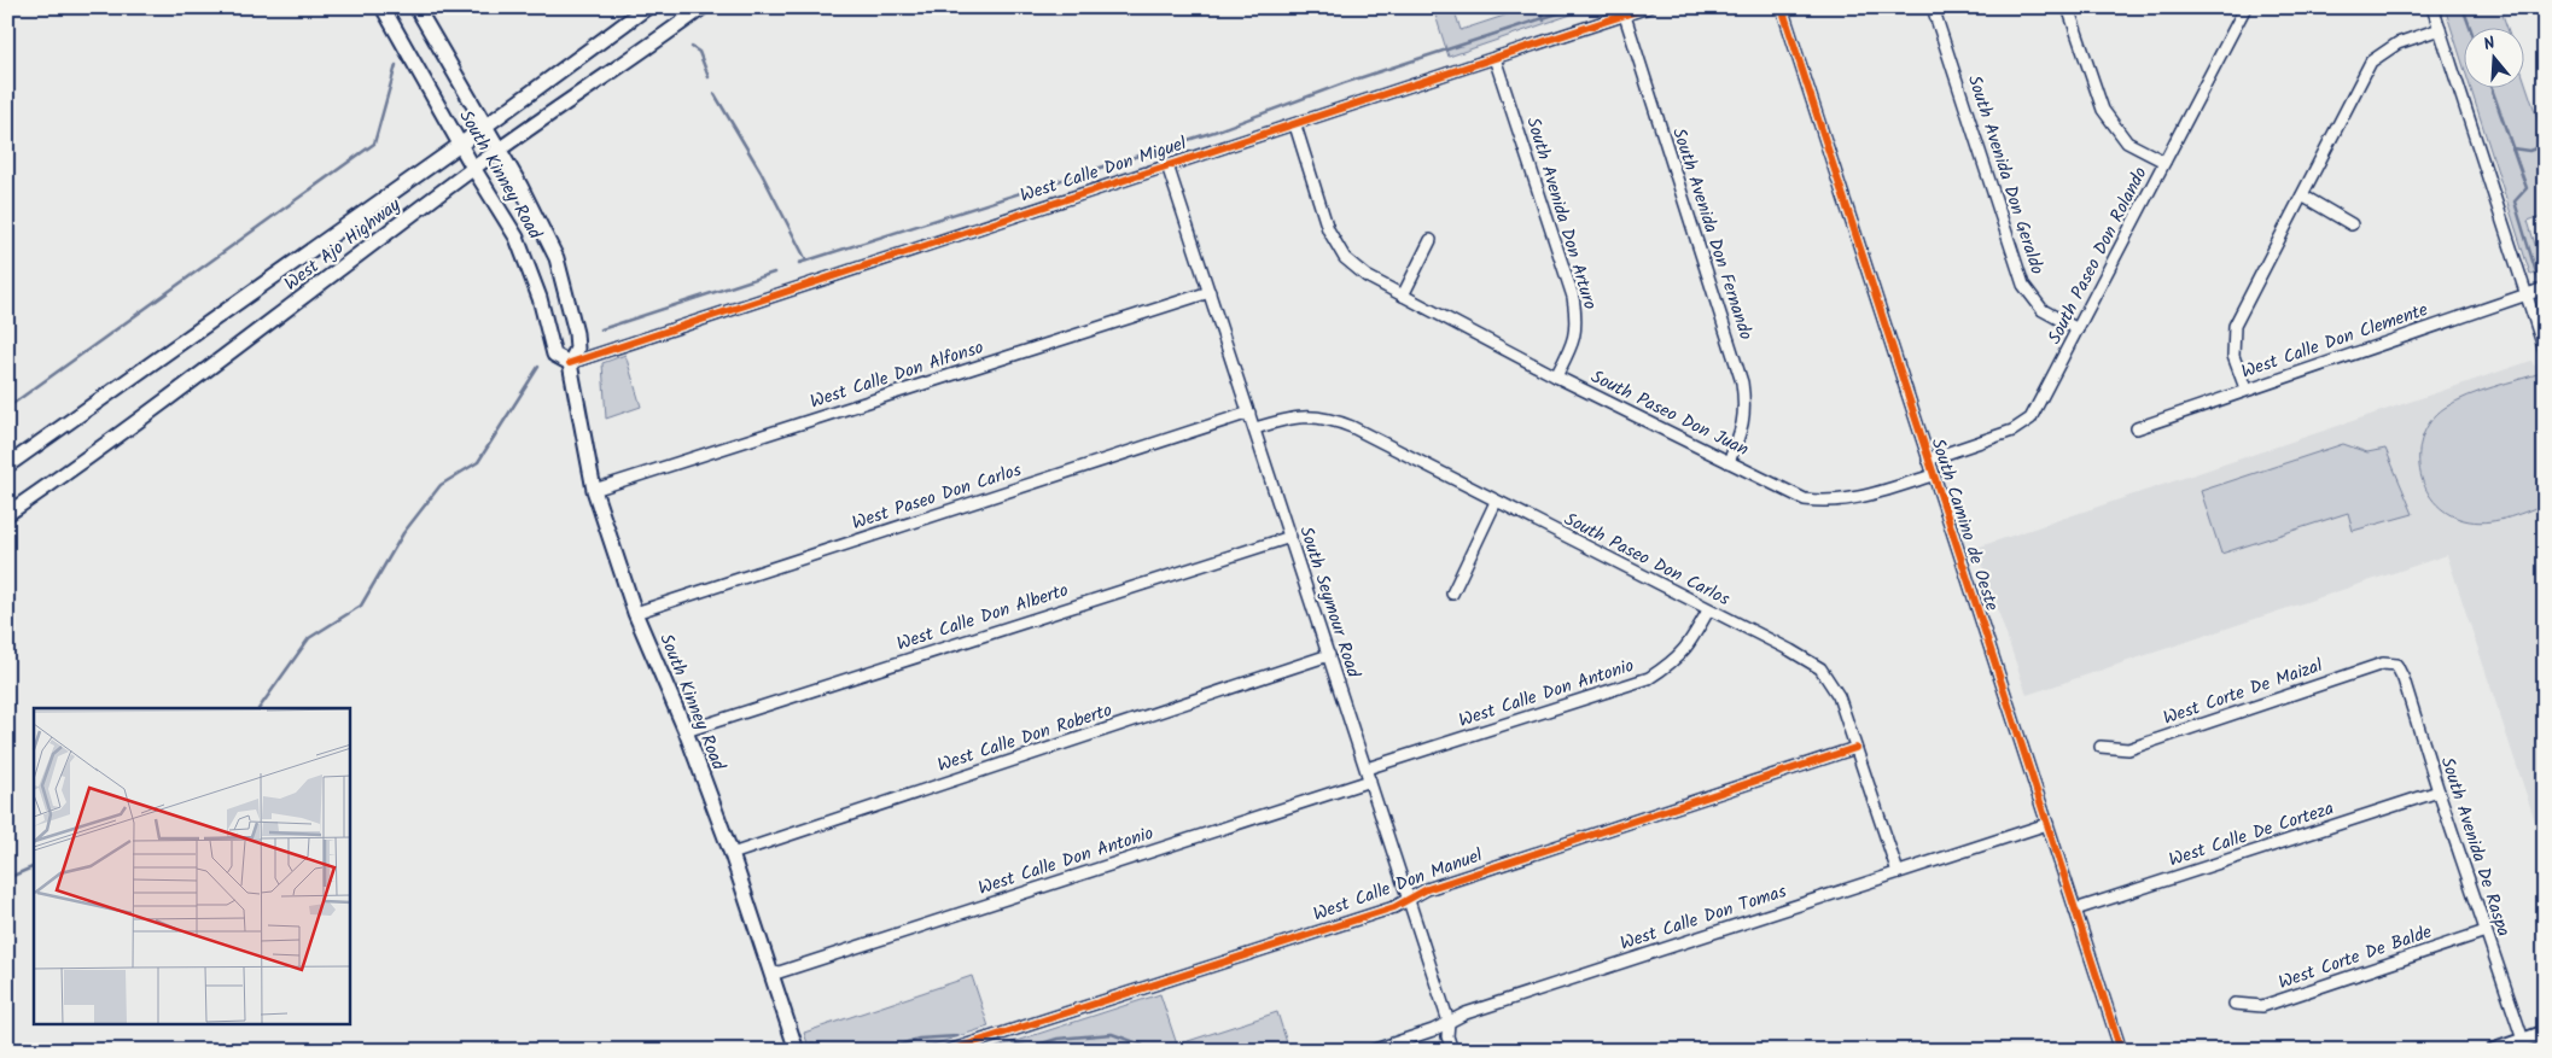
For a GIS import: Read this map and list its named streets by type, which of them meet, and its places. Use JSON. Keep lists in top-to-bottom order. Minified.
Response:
{"streets":{"main road":["South Kinney Road","West Ajo Highway"],"street":["West Calle Don Miguel","South Avenida Don Geraldo","South Avenida Don Arturo","South Avenida Don Fernando","South Paseo Don Rolando","West Calle Don Clemente","West Calle Don Alfonso","South Paseo Don Juan","West Paseo Don Carlos","South Camino de Oeste","South Paseo Don Carlos","South Seymour Road","West Calle Don Alberto","West Corte De Maizal","West Calle Don Antonio","West Calle Don Roberto","West Calle De Corteza","South Avenida De Raspa","West Calle Don Manuel","West Calle Don Tomas","West Corte De Balde"]},"crossings":[["West Calle Don Miguel","South Kinney Road"],["West Calle Don Miguel","South Avenida Don Arturo"],["West Calle Don Miguel","South Avenida Don Fernando"],["West Calle Don Miguel","South Paseo Don Juan"],["West Calle Don Miguel","South Seymour Road"],["South Kinney Road","West Ajo Highway"],["South Kinney Road","West Calle Don Alfonso"],["South Kinney Road","West Paseo Don Carlos"],["South Kinney Road","West Calle Don Alberto"],["South Kinney Road","West Calle Don Antonio"],["South Kinney Road","West Calle Don Roberto"],["South Avenida Don Geraldo","South Paseo Don Rolando"],["South Avenida Don Arturo","South Paseo Don Juan"],["South Avenida Don Fernando","South Paseo Don Juan"],["South Paseo Don Rolando","South Camino de Oeste"],["West Calle Don Alfonso","South Seymour Road"],["South Paseo Don Juan","South Camino de Oeste"],["West Paseo Don Carlos","South Seymour Road"],["South Camino de Oeste","West Calle De Corteza"],["South Camino de Oeste","West Calle Don Tomas"],["South Paseo Don Carlos","South Seymour Road"],["South Paseo Don Carlos","West Calle Don Antonio"],["South Paseo Don Carlos","West Calle Don Manuel"],["South Paseo Don Carlos","West Calle Don Tomas"],["South Seymour Road","West Calle Don Alberto"],["South Seymour Road","West Calle Don Antonio"],["South Seymour Road","West Calle Don Roberto"],["South Seymour Road","West Calle Don Manuel"],["South Seymour Road","West Calle Don Tomas"],["West Corte De Maizal","South Avenida De Raspa"],["West Calle De Corteza","South Avenida De Raspa"],["South Avenida De Raspa","West Corte De Balde"]],"north":"top"}
